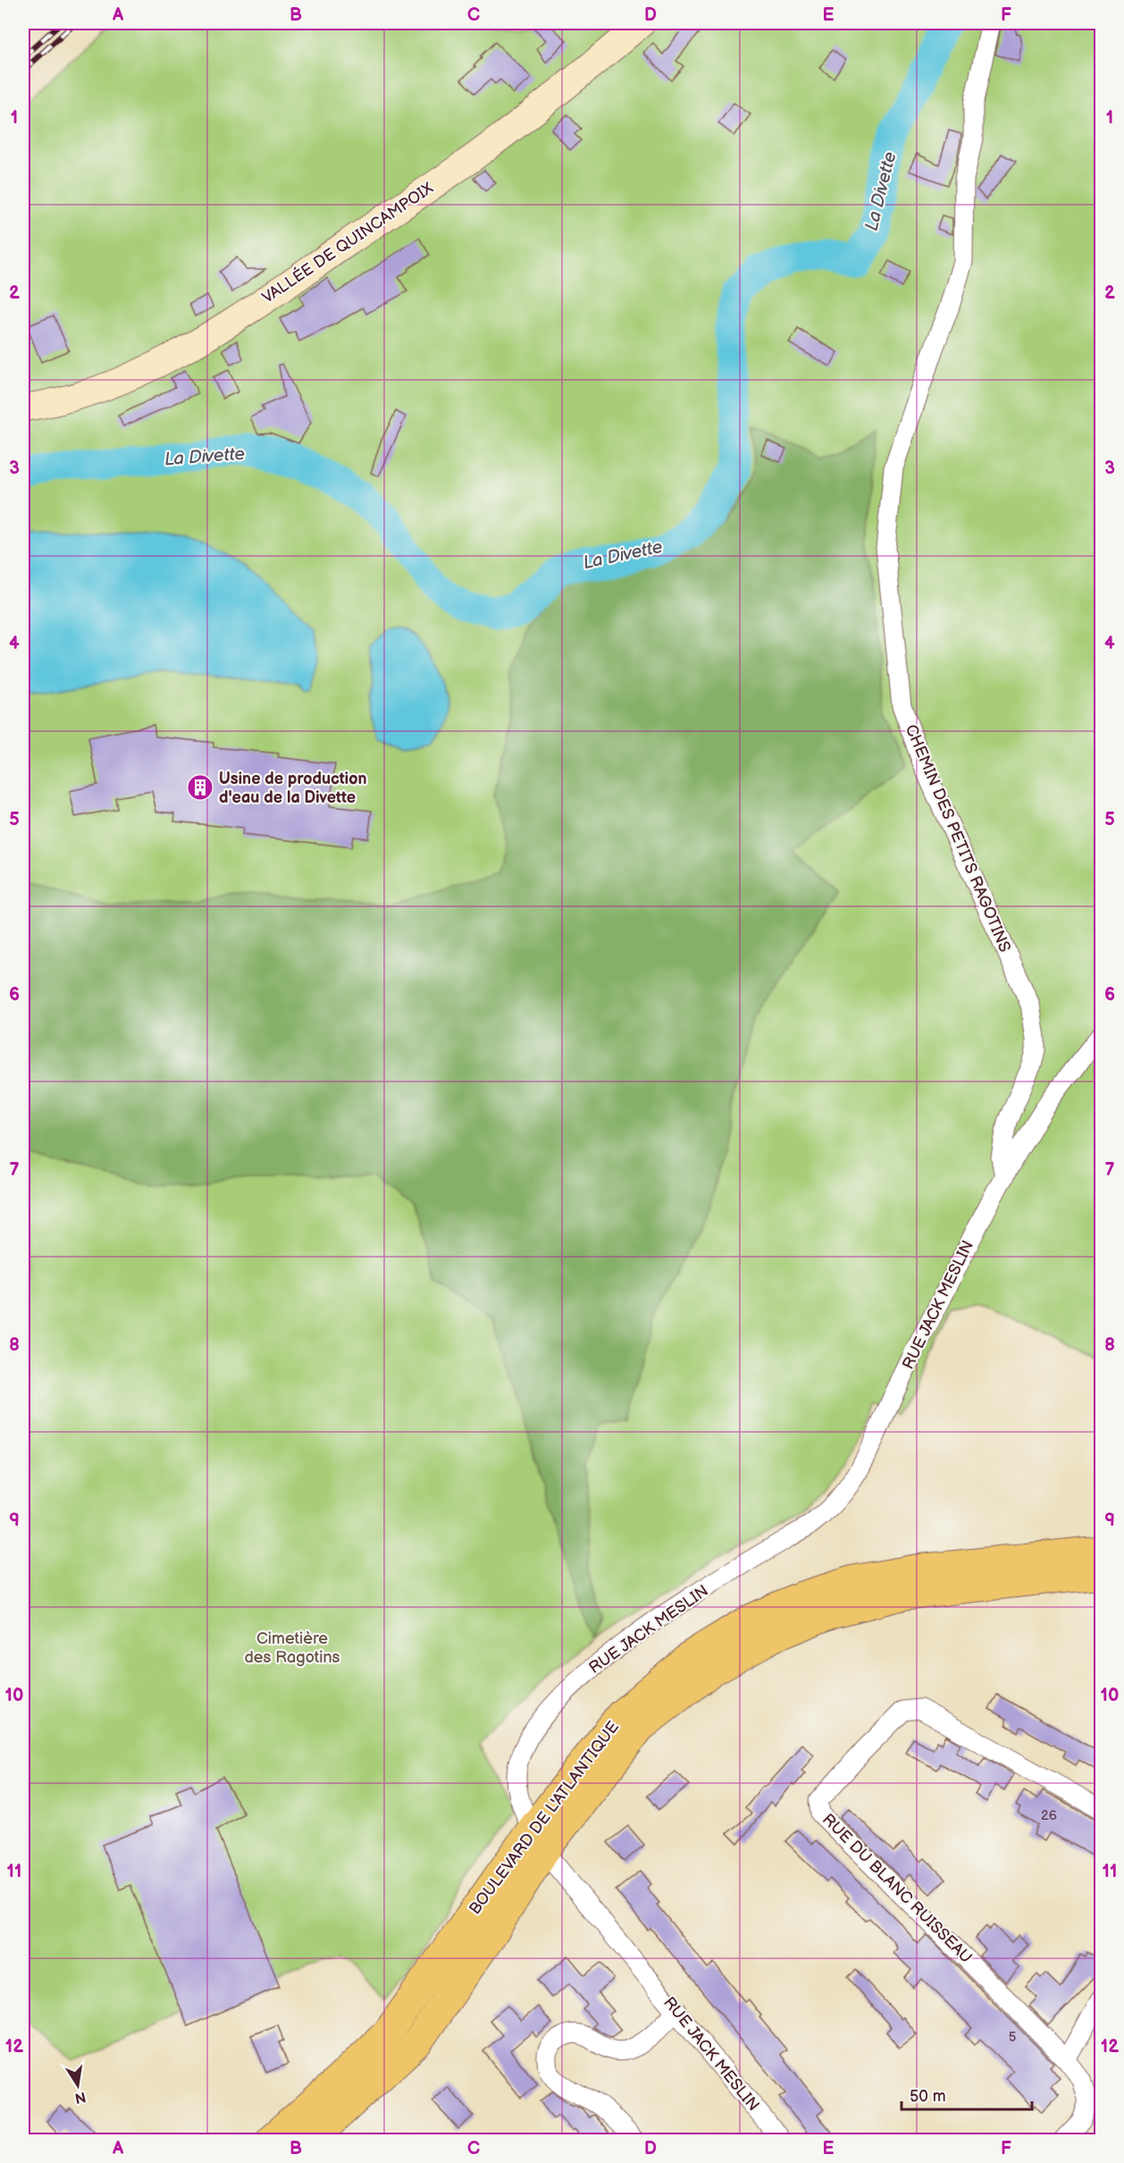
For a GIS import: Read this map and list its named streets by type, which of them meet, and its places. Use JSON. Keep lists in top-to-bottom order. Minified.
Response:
{"streets":{"main road":["VALLÉE DE QUINCAMPOIX","BOULEVARD DE L'ATLANTIQUE"],"street":["CHEMIN DES PETITS RAGOTINS","RUE JACK MESLIN","RUE DU BLANC RUISSEAU"]},"crossings":[["CHEMIN DES PETITS RAGOTINS","RUE JACK MESLIN"],["RUE JACK MESLIN","BOULEVARD DE L'ATLANTIQUE"]],"water":["La Divette"],"parks":["Cimetière des Ragotins"],"places":{"building":["Usine de production d'eau de la Divette"]},"house_numbers":["26","5"],"scale_bar":"50 m","north":"bottom","grid":{"columns":["A","B","C","D","E","F"],"rows":["1","2","3","4","5","6","7","8","9","10","11","12"]}}
